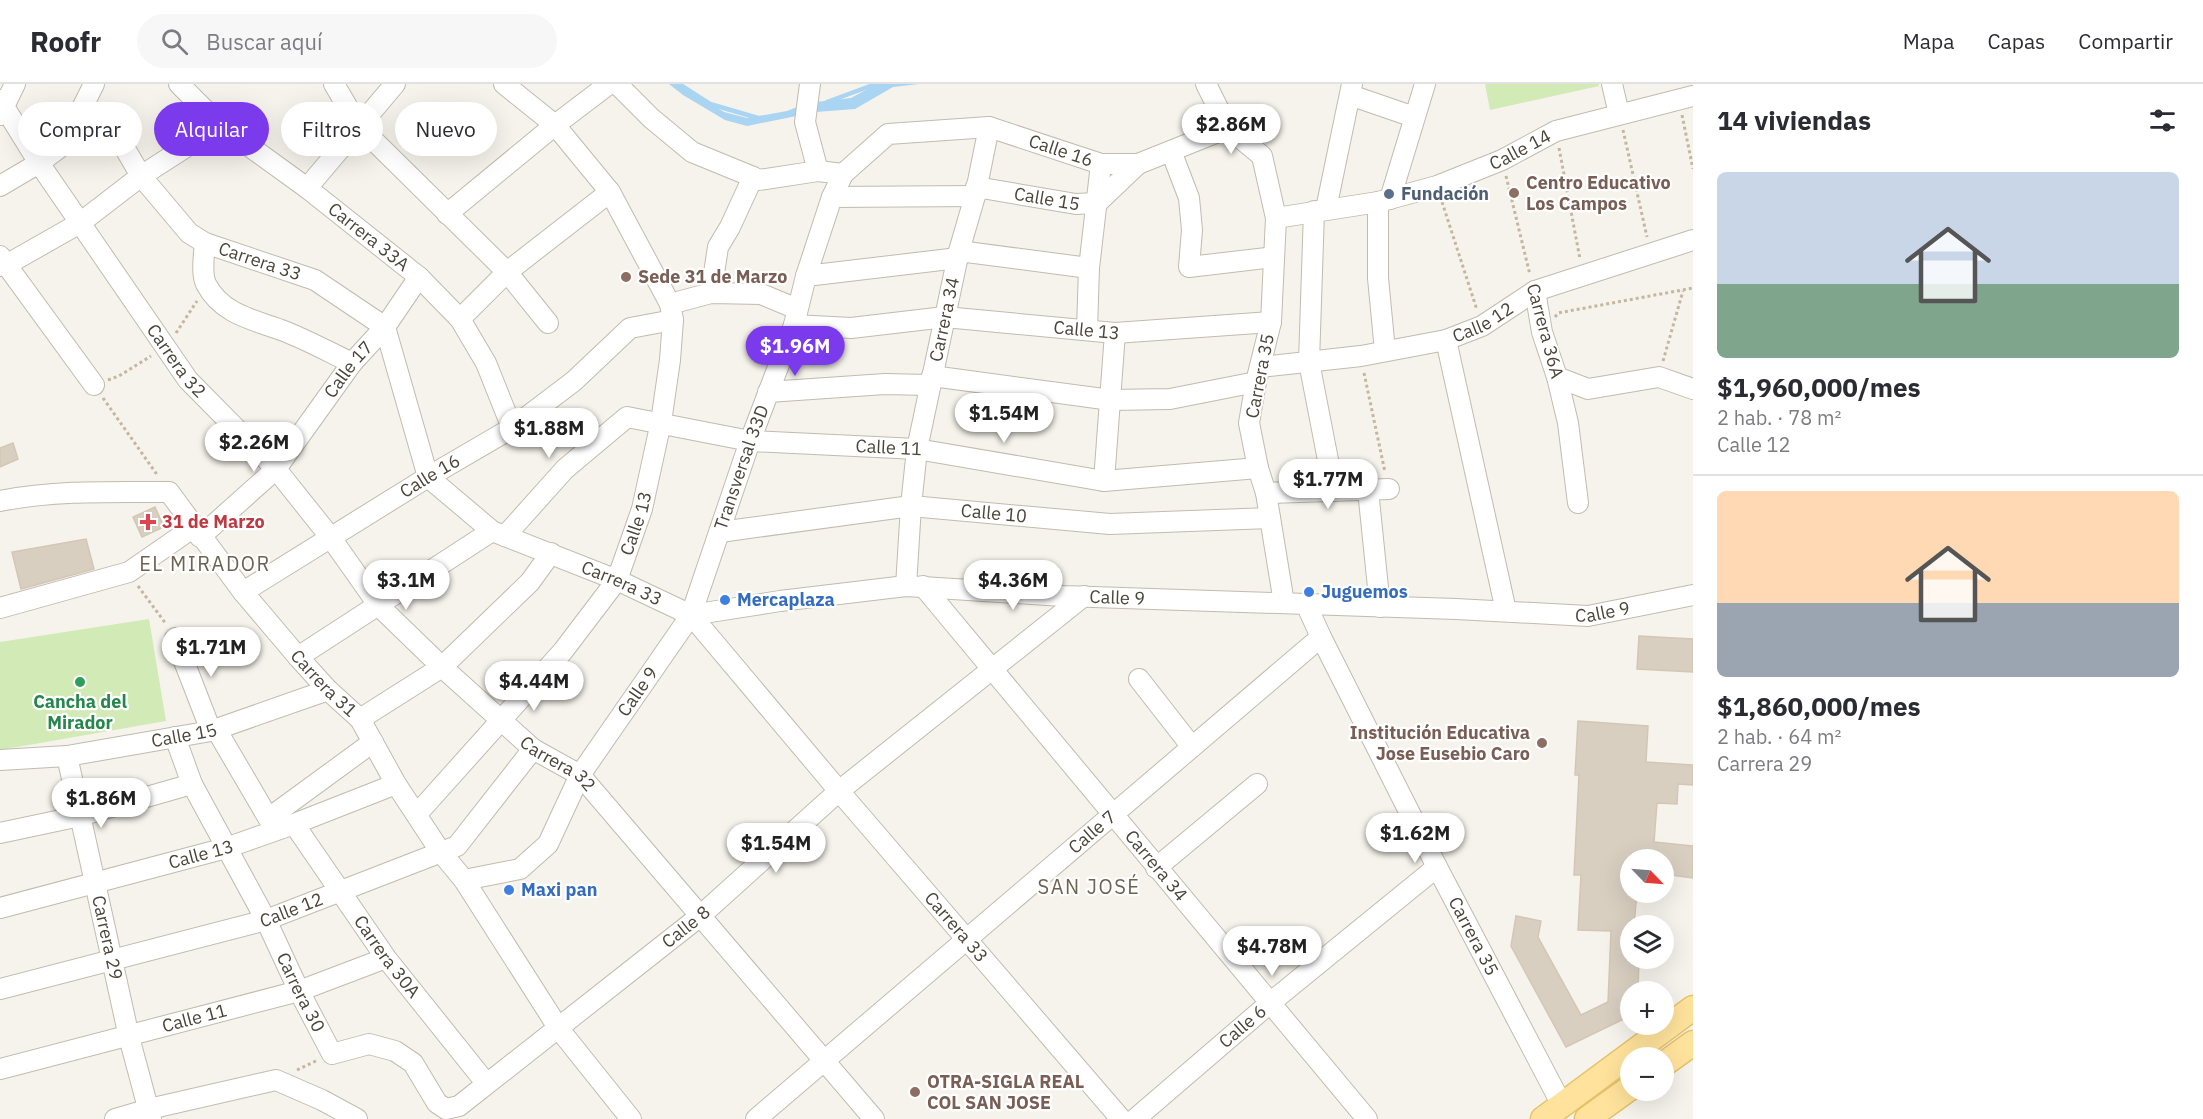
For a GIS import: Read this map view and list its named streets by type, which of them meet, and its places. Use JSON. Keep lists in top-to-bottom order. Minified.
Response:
{"streets":{"street":["Calle 14","Calle 16","Calle 15","Carrera 33A","Carrera 33","Carrera 34","Calle 12","Calle 13","Carrera 36A","Carrera 32","Calle 17","Carrera 35","Calle 11","Transversal 33D","Calle 10","Calle 9","Carrera 31","Calle 7","Calle 8","Carrera 29","Carrera 30A","Carrera 30","Calle 6"]},"crossings":[["Calle 14","Carrera 36A"],["Calle 14","Carrera 35"],["Calle 16","Calle 15"],["Calle 16","Carrera 33A"],["Calle 16","Carrera 33"],["Calle 16","Carrera 34"],["Calle 16","Calle 13"],["Calle 16","Carrera 32"],["Calle 16","Carrera 35"],["Calle 16","Transversal 33D"],["Calle 16","Carrera 31"],["Calle 15","Carrera 34"],["Calle 15","Transversal 33D"],["Calle 15","Carrera 31"],["Calle 15","Carrera 29"],["Calle 15","Carrera 30"],["Carrera 33A","Calle 17"],["Carrera 33","Calle 13"],["Carrera 33","Calle 17"],["Carrera 33","Calle 11"],["Carrera 33","Transversal 33D"],["Carrera 33","Calle 9"],["Carrera 33","Calle 7"],["Carrera 33","Calle 8"],["Carrera 34","Calle 12"],["Carrera 34","Calle 13"],["Carrera 34","Calle 11"],["Carrera 34","Calle 10"],["Carrera 34","Calle 9"],["Carrera 34","Calle 7"],["Carrera 34","Calle 8"],["Carrera 34","Calle 6"],["Calle 12","Carrera 36A"],["Calle 12","Carrera 32"],["Calle 12","Carrera 35"],["Calle 12","Transversal 33D"],["Calle 12","Carrera 31"],["Calle 12","Carrera 29"],["Calle 12","Carrera 30A"],["Calle 12","Carrera 30"],["Calle 13","Carrera 32"],["Calle 13","Carrera 35"],["Calle 13","Calle 11"],["Calle 13","Transversal 33D"],["Calle 13","Carrera 31"],["Calle 13","Carrera 29"],["Calle 13","Carrera 30A"],["Calle 13","Carrera 30"],["Carrera 32","Calle 17"],["Carrera 32","Calle 9"],["Carrera 32","Calle 7"],["Carrera 32","Calle 8"],["Calle 17","Carrera 31"],["Carrera 35","Calle 11"],["Carrera 35","Calle 10"],["Carrera 35","Calle 9"],["Carrera 35","Calle 7"],["Carrera 35","Calle 6"],["Calle 11","Transversal 33D"],["Calle 11","Carrera 29"],["Calle 11","Carrera 30A"],["Calle 11","Carrera 30"],["Transversal 33D","Calle 10"],["Transversal 33D","Calle 9"],["Calle 9","Carrera 31"],["Calle 9","Calle 8"],["Carrera 31","Calle 8"],["Calle 8","Carrera 30A"],["Calle 8","Carrera 30"]],"districts":["EL MIRADOR","SAN JOSÉ"],"places":{"other":["Centro Educativo Los Campos","Fundación","Sede 31 de Marzo","Juguemos","Mercaplaza","Cancha del Mirador","Institución Educativa Jose Eusebio Caro","Maxi pan","OTRA-SIGLA REAL COL SAN JOSE"],"health":["31 de Marzo"]},"north":"bottom right","page":{"header":"Roofr","search":"Buscar aquí","nav":["Mapa","Capas","Compartir"],"heading":"14 viviendas","chip":["Comprar","Alquilar","Filtros","Nuevo"],"price":["$2.86M","$1.96M","$1.54M","$1.88M","$2.26M","$1.77M","$3.1M","$4.36M","$1.71M","$4.44M","$1.86M","$1.62M","$1.54M","$4.78M"],"list":[{"name":"$1,960,000/mes","note":"2 hab. · 78 m² · Calle 12"},{"name":"$1,860,000/mes","note":"2 hab. · 64 m² · Carrera 29"}],"map_buttons":["+","−"]}}
